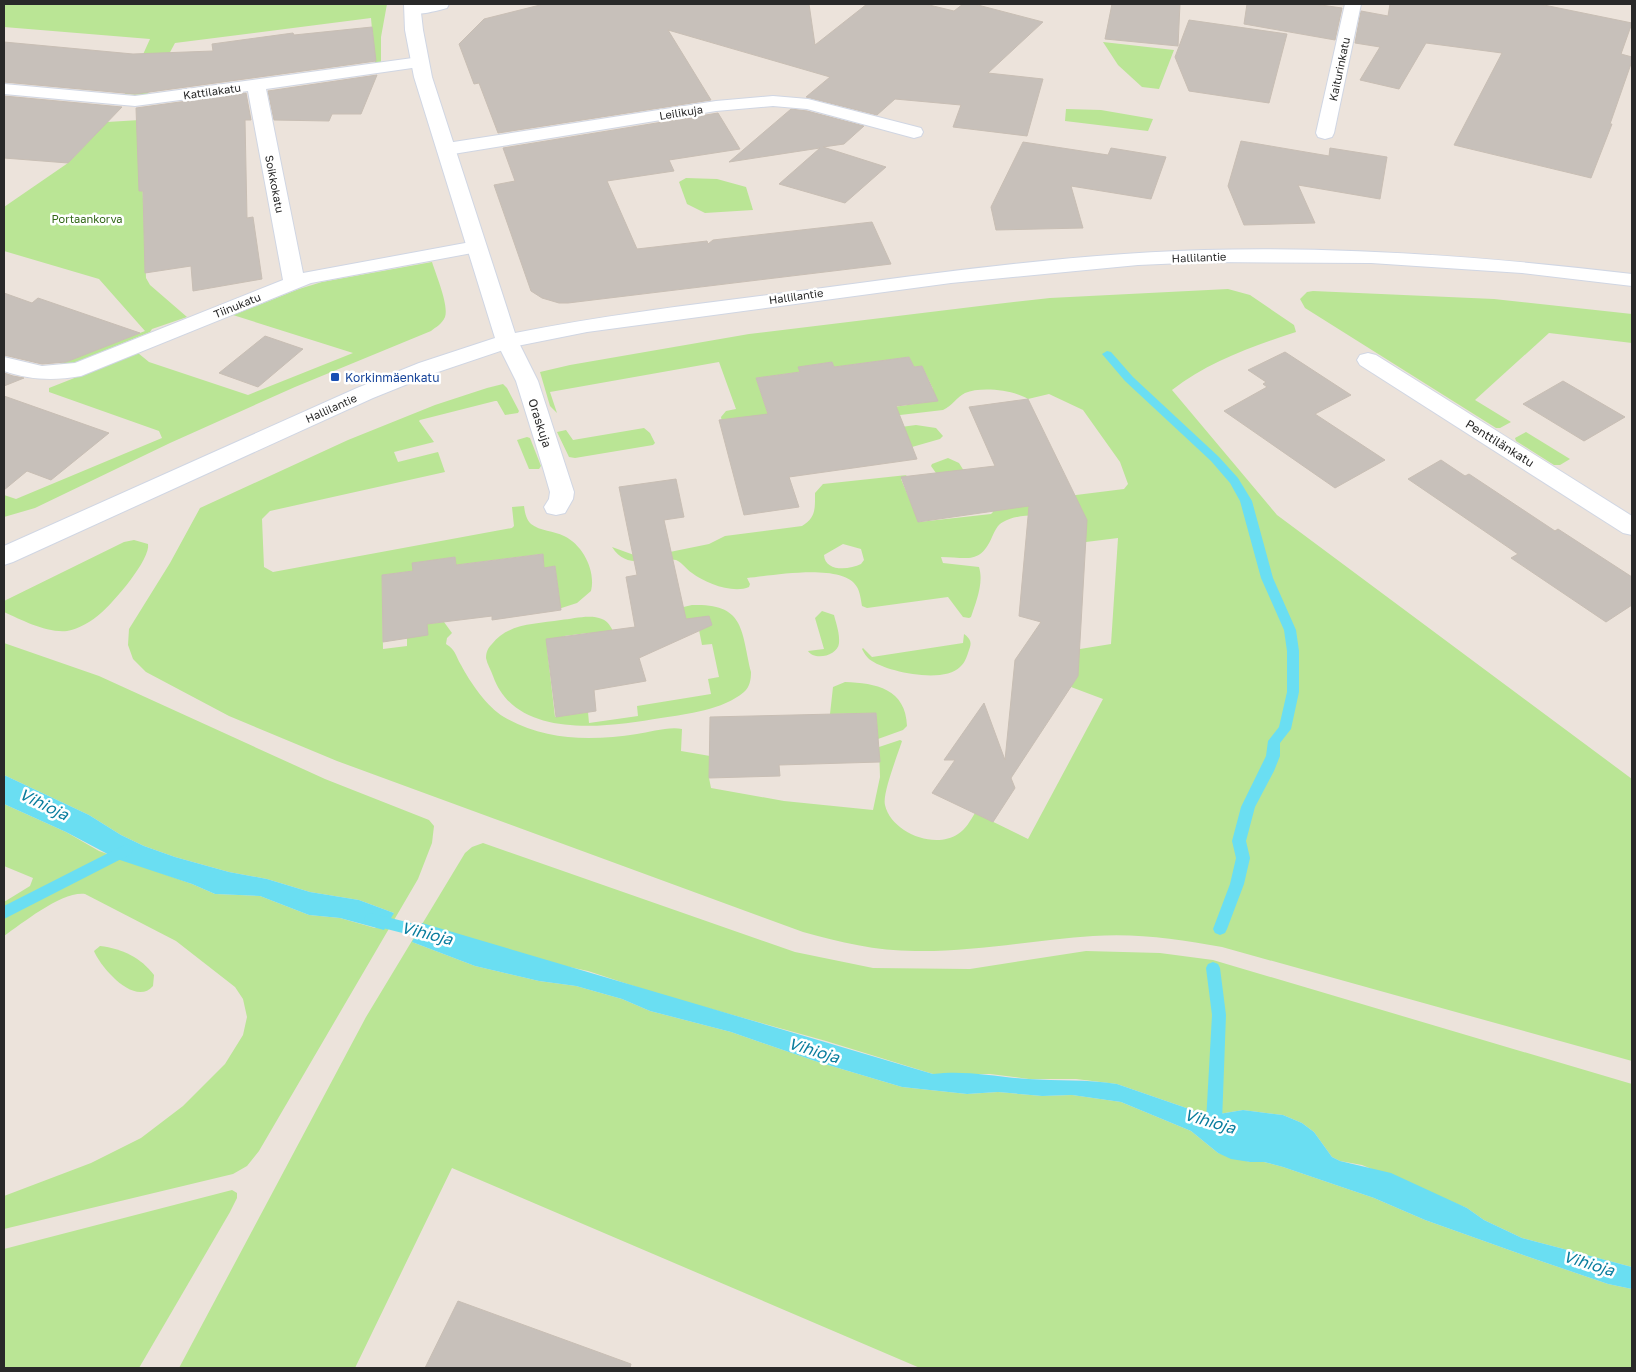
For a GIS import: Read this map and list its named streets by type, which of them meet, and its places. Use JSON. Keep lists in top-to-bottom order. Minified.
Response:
{"streets":{"street":["Kaiturinkatu","Kattilakatu","Leilikuja","Soikkokatu","Hallilantie","Tiinukatu","Oraskuja","Penttilänkatu"]},"crossings":[["Kattilakatu","Soikkokatu"],["Soikkokatu","Tiinukatu"],["Hallilantie","Oraskuja"]],"water":["Vihioja"],"parks":["Portaankorva"],"places":{"transit":["Korkinmäenkatu"]}}
